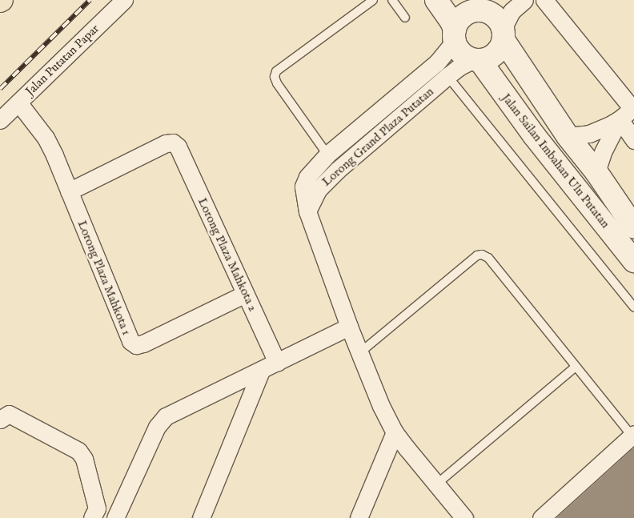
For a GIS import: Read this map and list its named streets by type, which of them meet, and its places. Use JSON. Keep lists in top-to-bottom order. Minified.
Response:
{"streets":{"street":["Jalan Putatan Papar","Lorong Grand Plaza Putatan","Jalan Sailan Imbahan Ulu Putatan","Lorong Plaza Mahkota 2","Lorong Plaza Mahkota 1"]},"crossings":[["Jalan Putatan Papar","Lorong Plaza Mahkota 1"],["Lorong Grand Plaza Putatan","Jalan Sailan Imbahan Ulu Putatan"],["Lorong Plaza Mahkota 2","Lorong Plaza Mahkota 1"]]}
